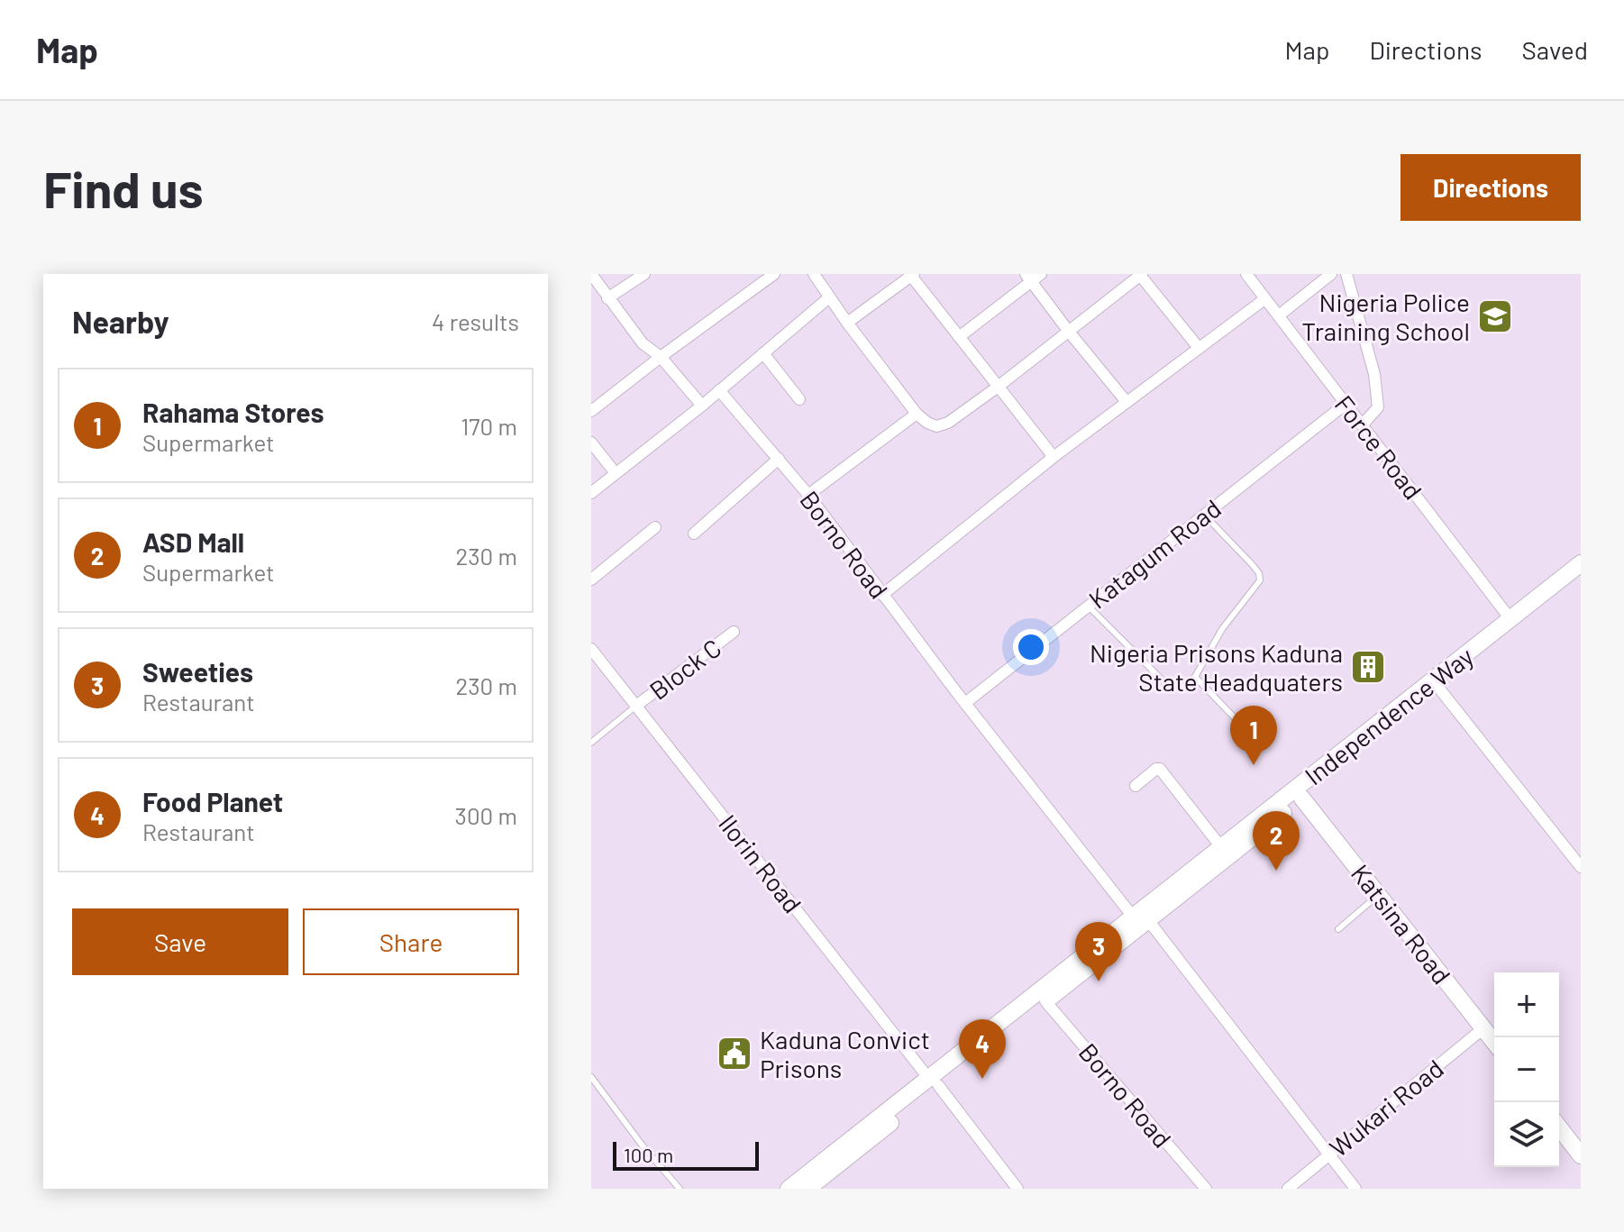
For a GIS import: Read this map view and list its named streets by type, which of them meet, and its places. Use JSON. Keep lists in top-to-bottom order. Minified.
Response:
{"streets":{"main road":["Independence Way","Katsina Road"],"street":["Force Road","Borno Road","Katagum Road","Block C","Ilorin Road","Wukari Road"]},"crossings":[["Force Road","Katagum Road"],["Force Road","Independence Way"],["Borno Road","Katagum Road"],["Borno Road","Independence Way"],["Borno Road","Wukari Road"],["Block C","Ilorin Road"],["Independence Way","Ilorin Road"],["Independence Way","Katsina Road"],["Katsina Road","Wukari Road"]],"places":{"school or university":["Nigeria Police Training School"],"building":["Nigeria Prisons Kaduna State Headquaters"],"public building":["Kaduna Convict Prisons"]},"scale_bar":"100 m","page":{"header":"Map","nav":["Map","Directions","Saved"],"buttons":["Directions",["Save","Share"]],"title":"Find us","heading":["Nearby","4 results"],"list":[{"mark":"1","name":"Rahama Stores","note":"Supermarket","value":"170 m"},{"mark":"2","name":"ASD Mall","note":"Supermarket","value":"230 m"},{"mark":"3","name":"Sweeties","note":"Restaurant","value":"230 m"},{"mark":"4","name":"Food Planet","note":"Restaurant","value":"300 m"}],"pins":["1","2","3","4"],"map_buttons":["+","−"],"scale":"100 m"}}
